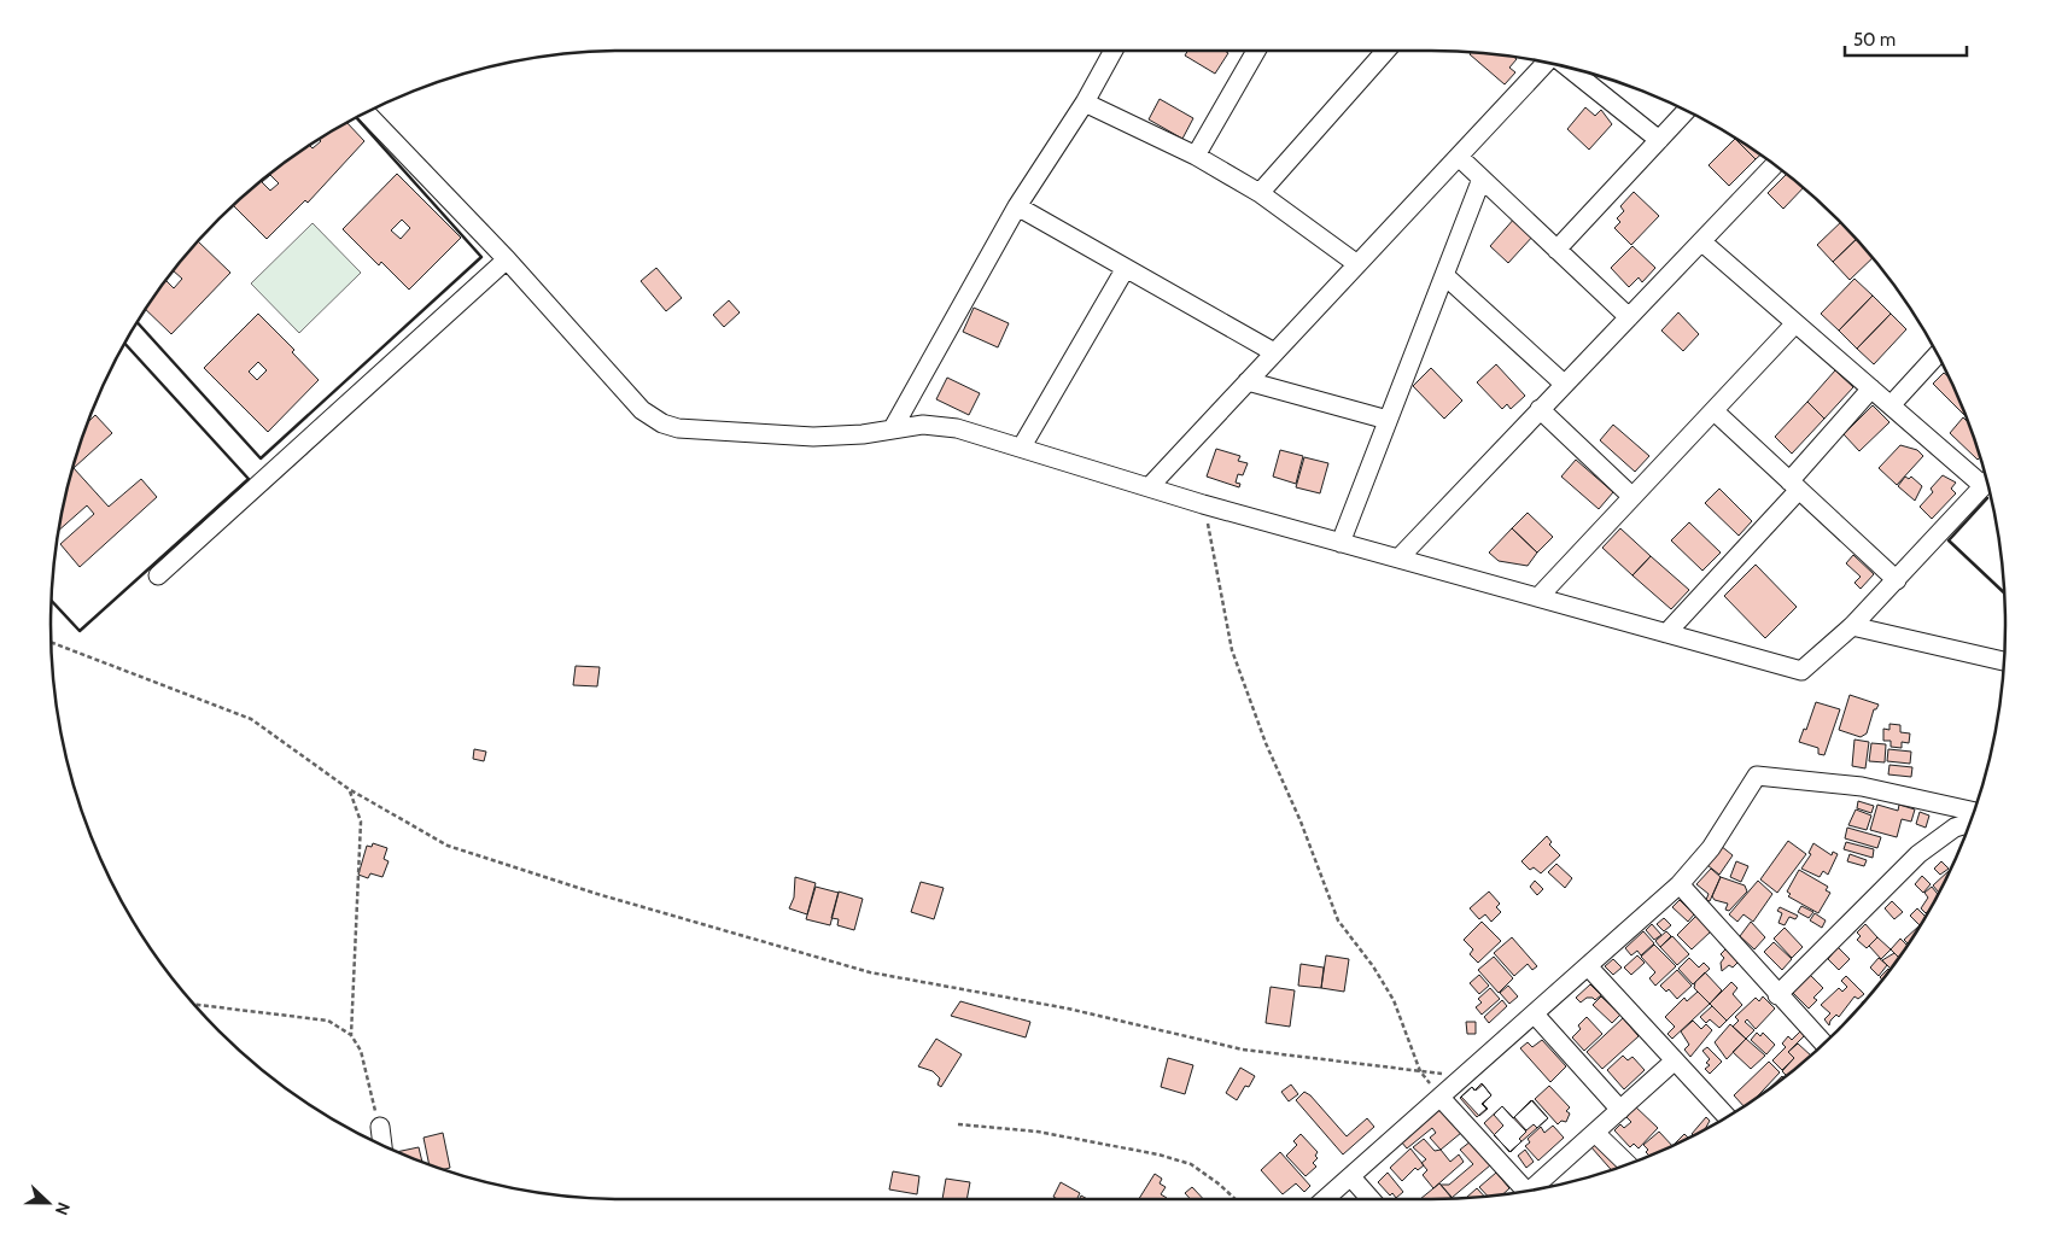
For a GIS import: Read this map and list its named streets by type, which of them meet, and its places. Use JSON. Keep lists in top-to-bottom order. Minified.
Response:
{"scale_bar":"50 m","north":"right"}
